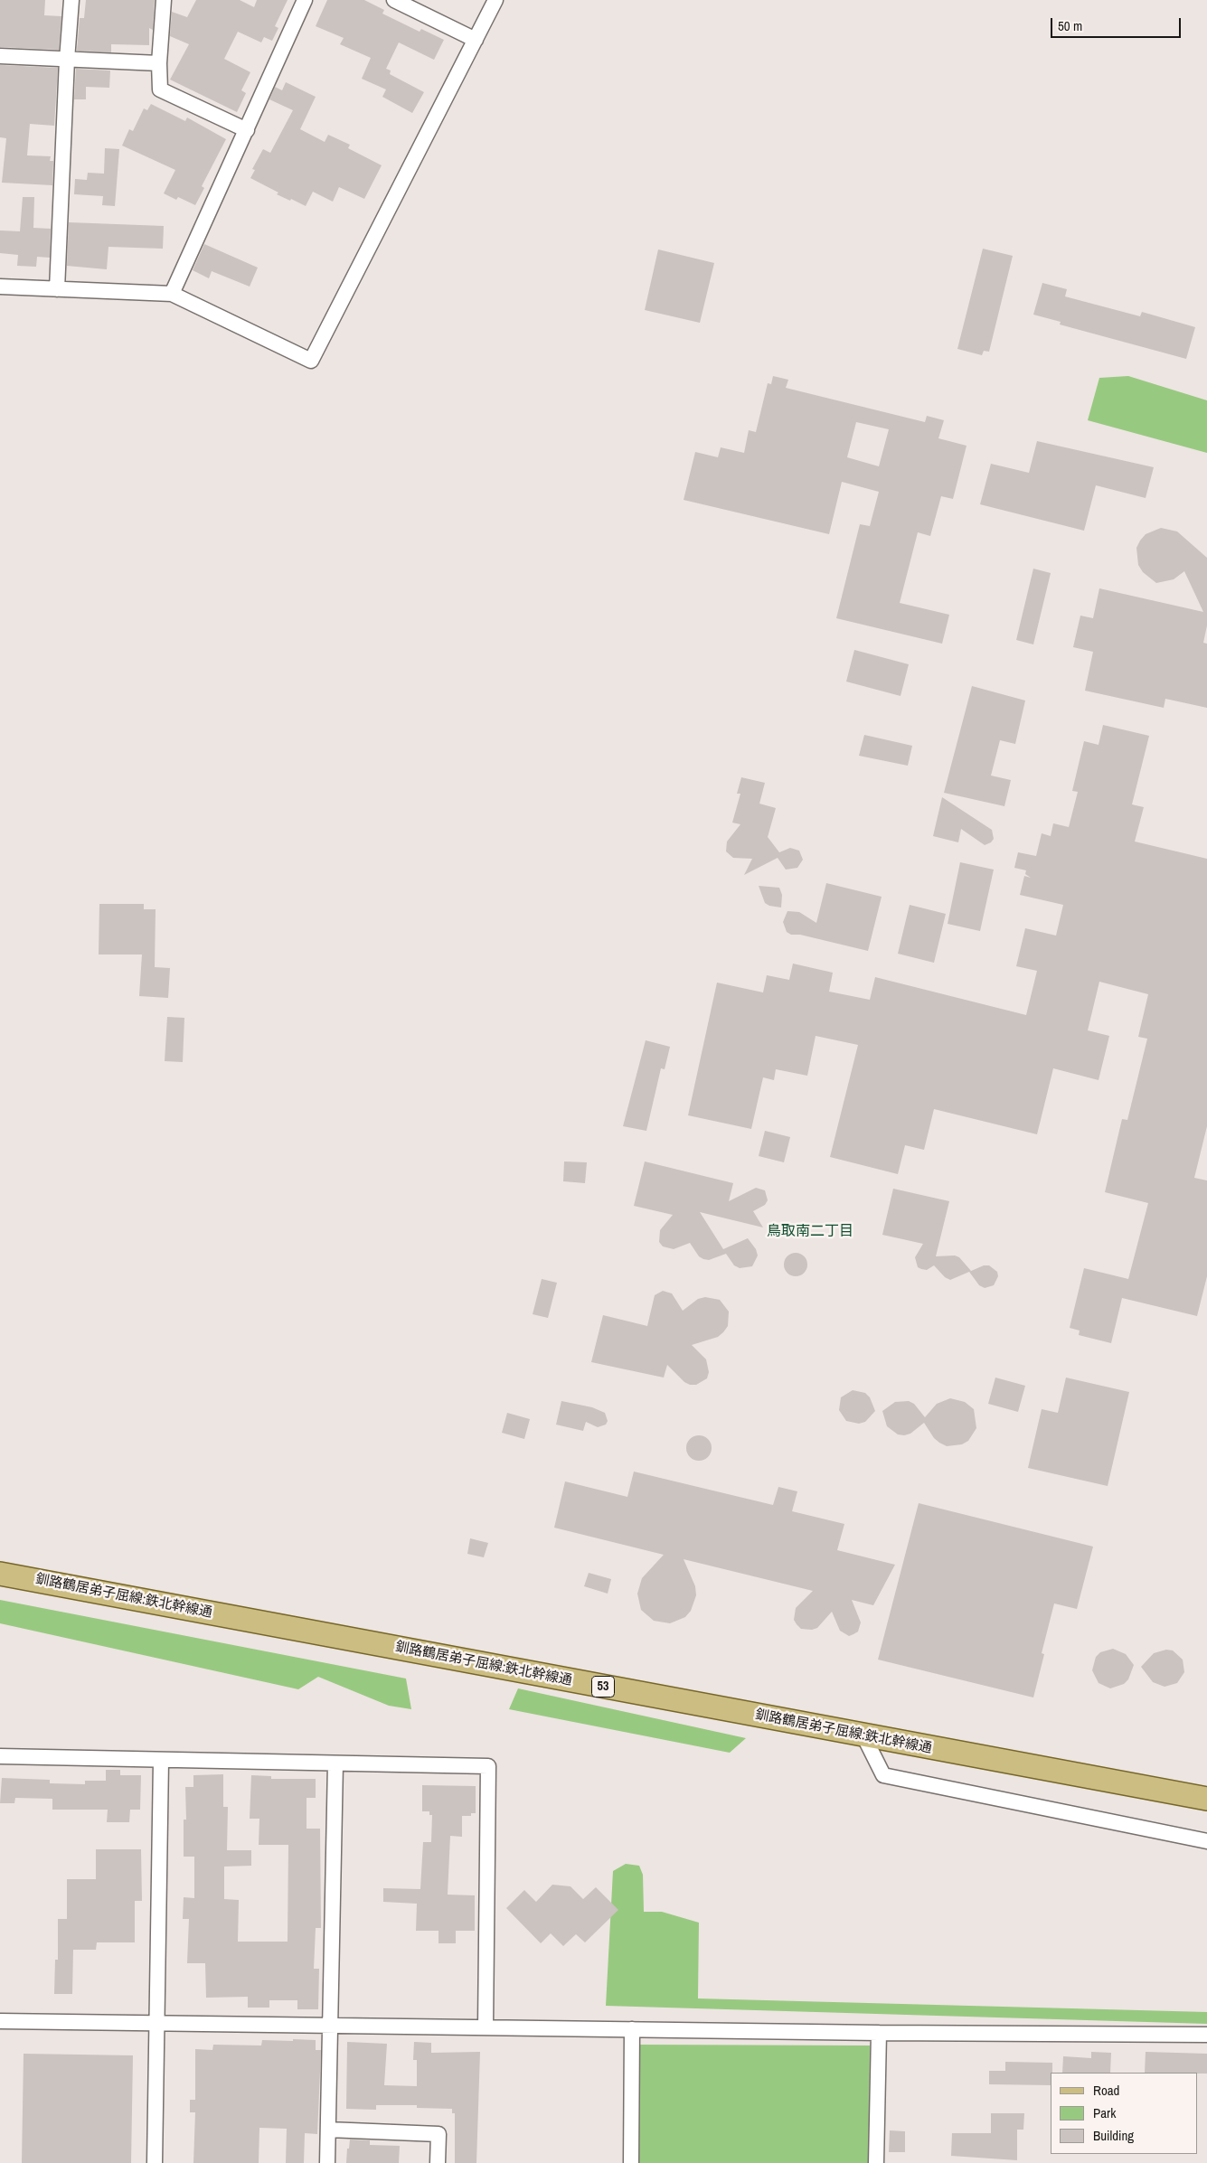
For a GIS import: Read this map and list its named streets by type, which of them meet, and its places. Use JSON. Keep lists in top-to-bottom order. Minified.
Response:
{"streets":{"main road":["釧路鶴居弟子屈線:鉄北幹線通","53"]},"districts":["鳥取南二丁目"],"legend":["Road","Park","Building"],"scale_bar":"50 m"}
